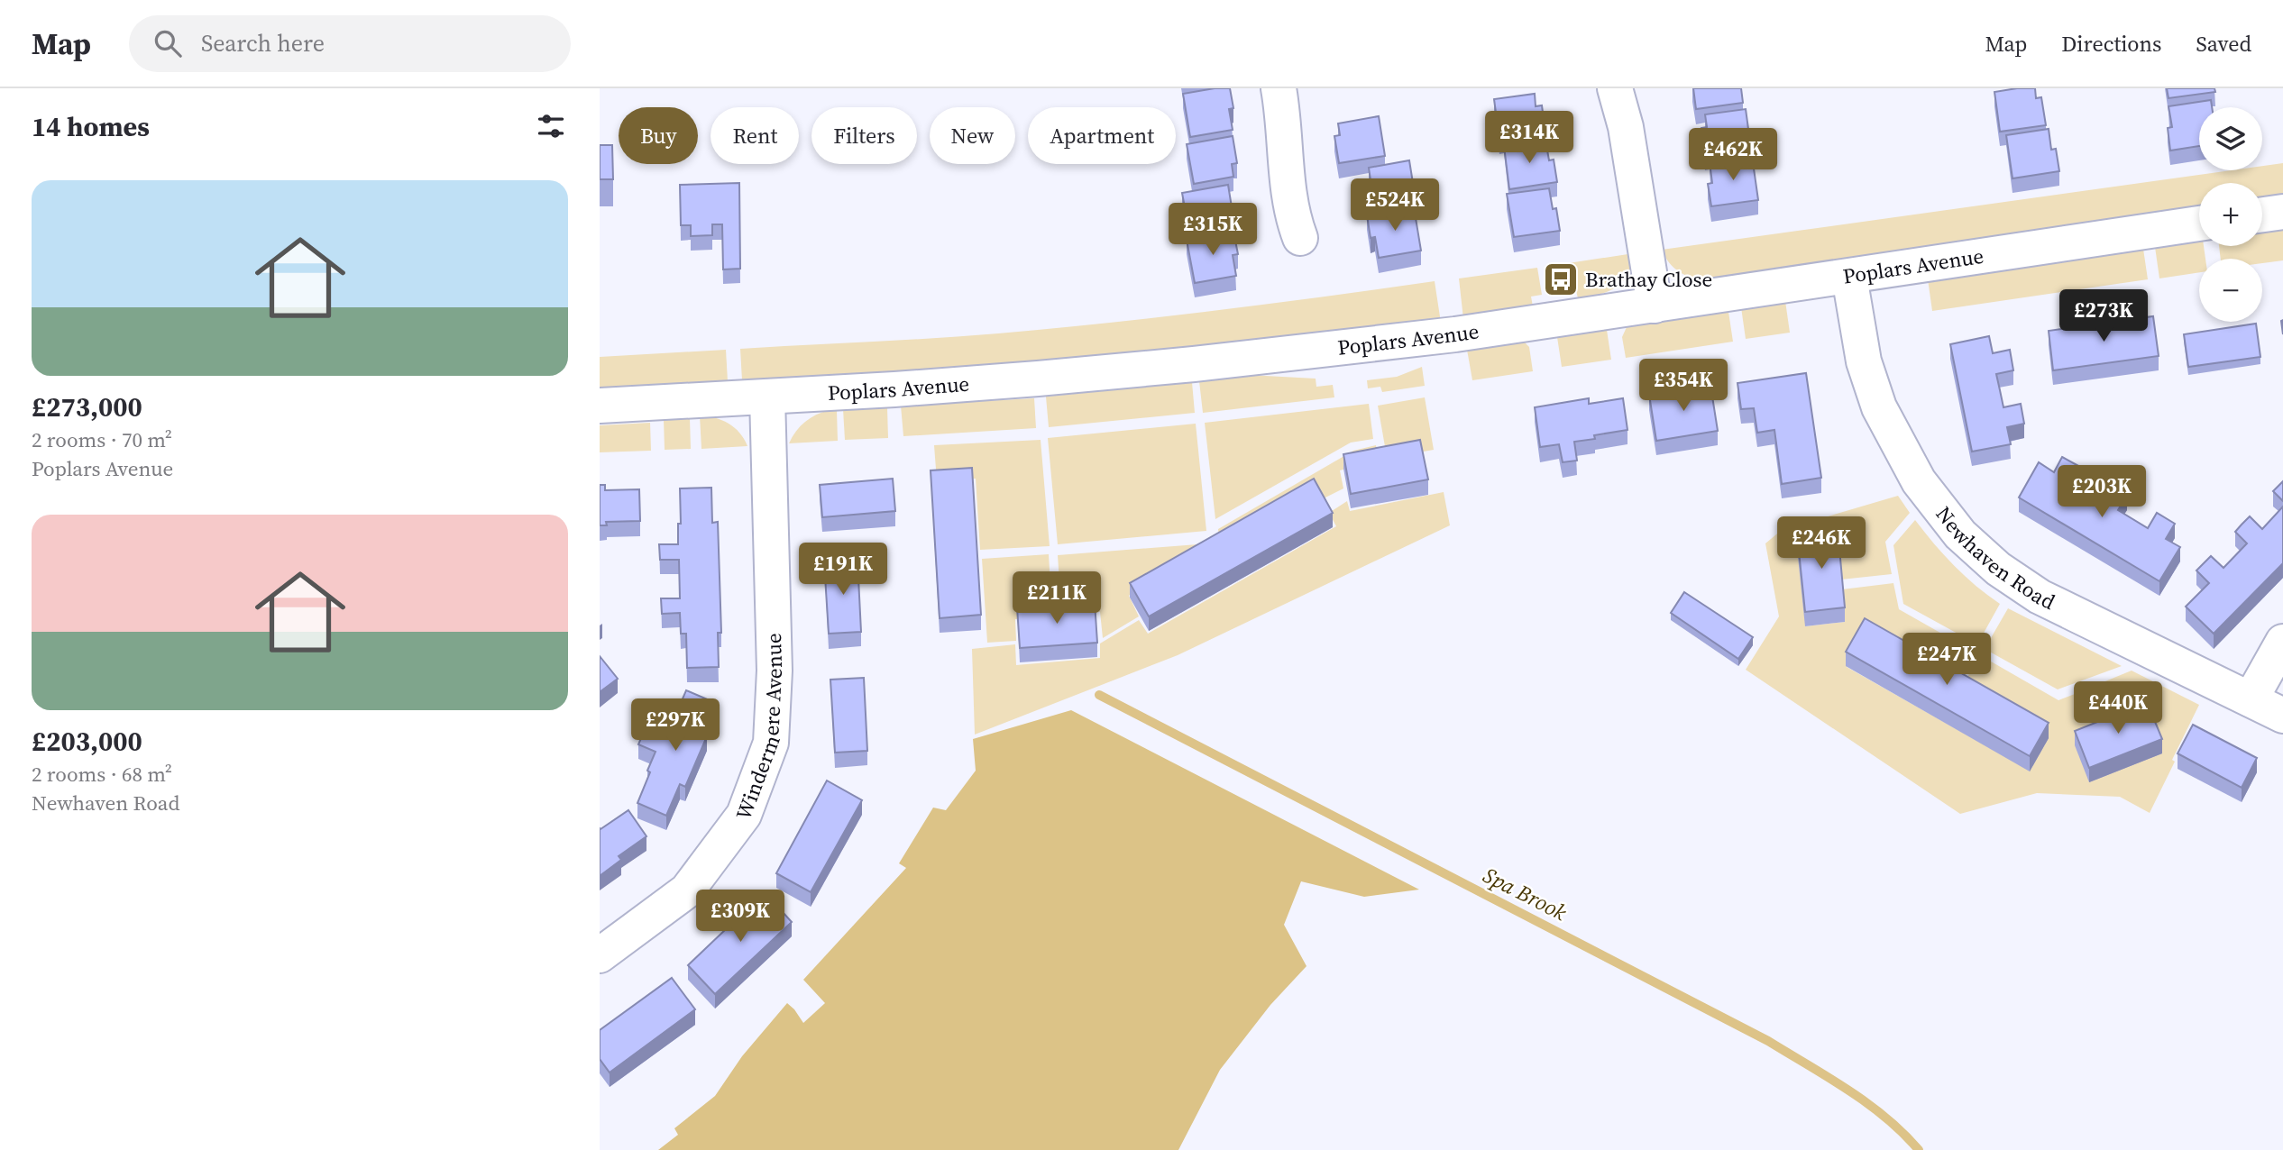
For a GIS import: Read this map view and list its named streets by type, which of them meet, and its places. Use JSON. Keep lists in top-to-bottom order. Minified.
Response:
{"streets":{"street":["Poplars Avenue","Newhaven Road","Windermere Avenue"]},"crossings":[["Poplars Avenue","Newhaven Road"],["Poplars Avenue","Windermere Avenue"]],"water":["Spa Brook"],"places":{"bus stop":["Brathay Close"]},"page":{"header":"Map","search":"Search here","nav":["Map","Directions","Saved"],"heading":"14 homes","map_buttons":["+","−"],"chip":["Buy","Rent","Filters","New","Apartment"],"price":["£314K","£462K","£524K","£315K","£273K","£354K","£203K","£246K","£191K","£211K","£247K","£440K","£297K","£309K"],"list":[{"name":"£273,000","note":"2 rooms · 70 m² · Poplars Avenue"},{"name":"£203,000","note":"2 rooms · 68 m² · Newhaven Road"}]}}
